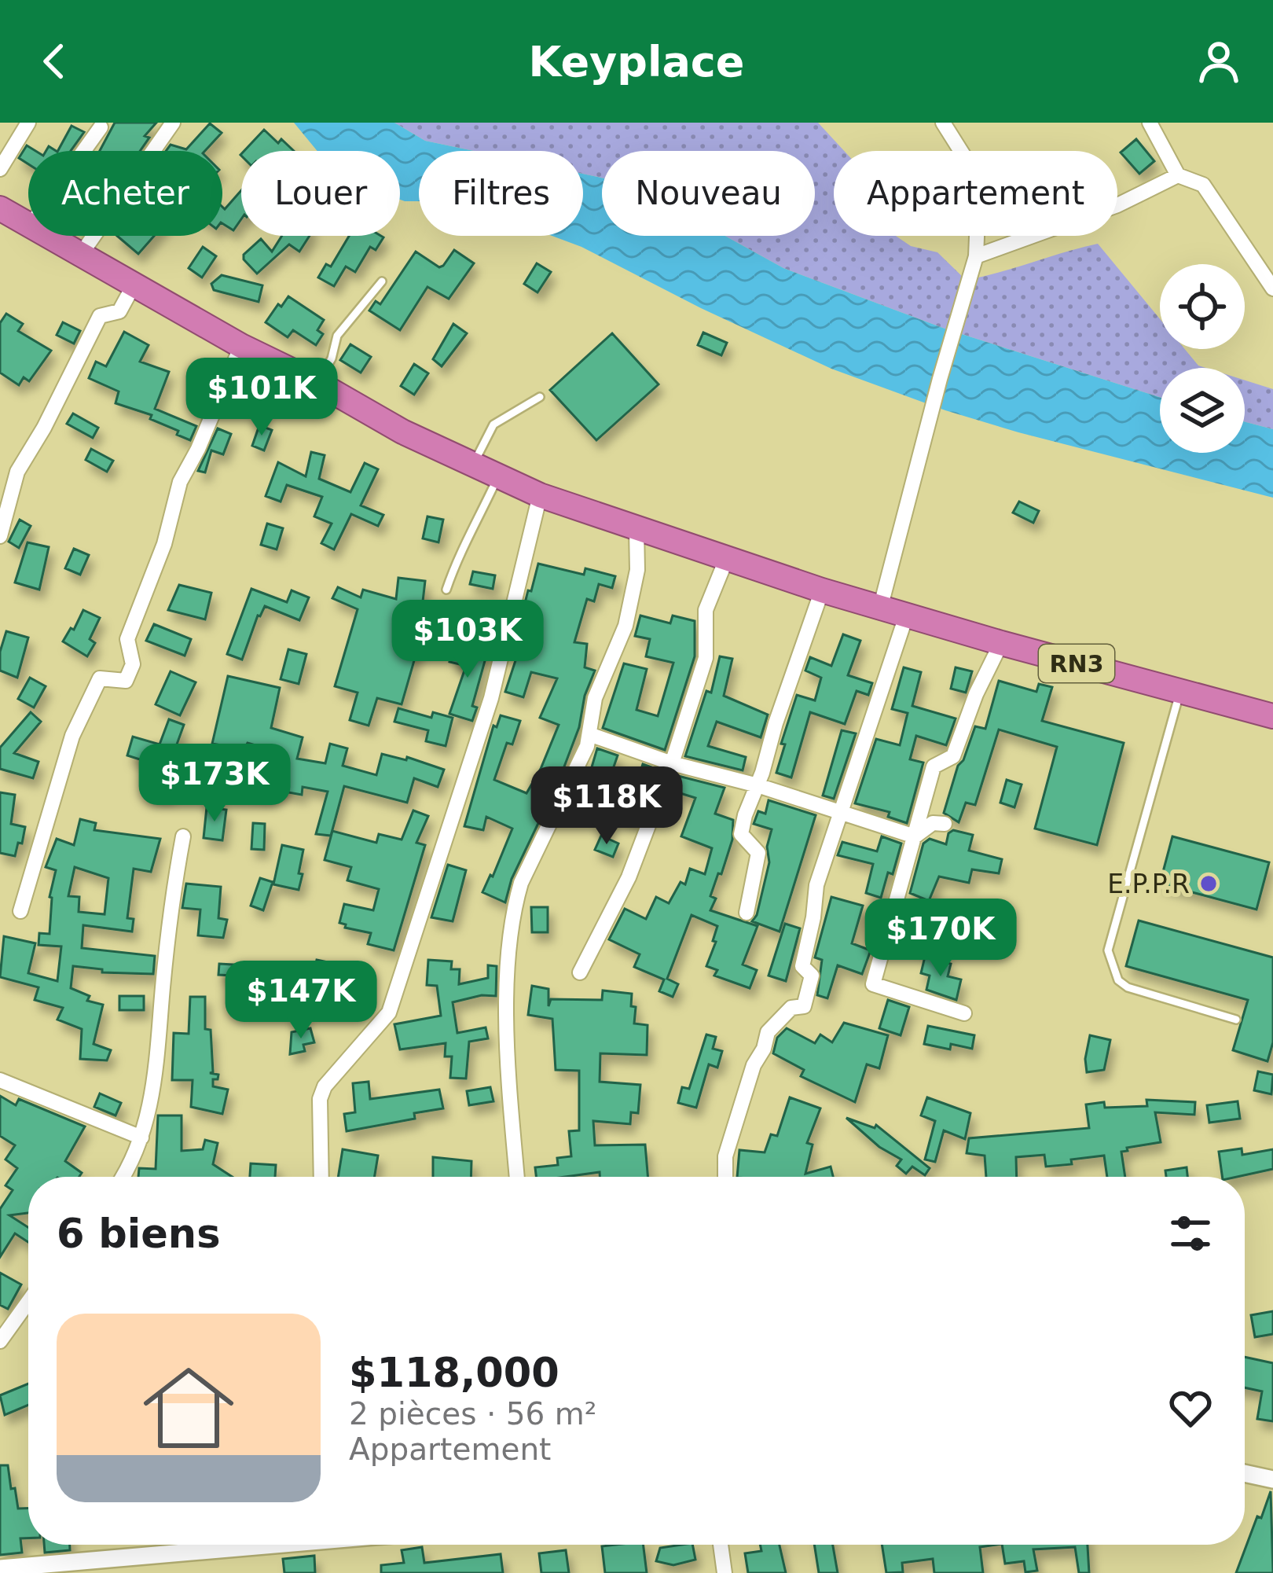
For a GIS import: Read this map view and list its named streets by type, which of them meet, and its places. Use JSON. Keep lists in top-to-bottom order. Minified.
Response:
{"streets":{"highway":["RN3"]},"places":["E.P.P.R"],"page":{"header":"Keyplace","chip":["Acheter","Louer","Filtres","Nouveau","Appartement"],"price":["$101K","$103K","$173K","$118K","$170K","$147K"],"heading":"6 biens","list":[{"name":"$118,000","note":"2 pièces · 56 m² · Appartement"}]}}
